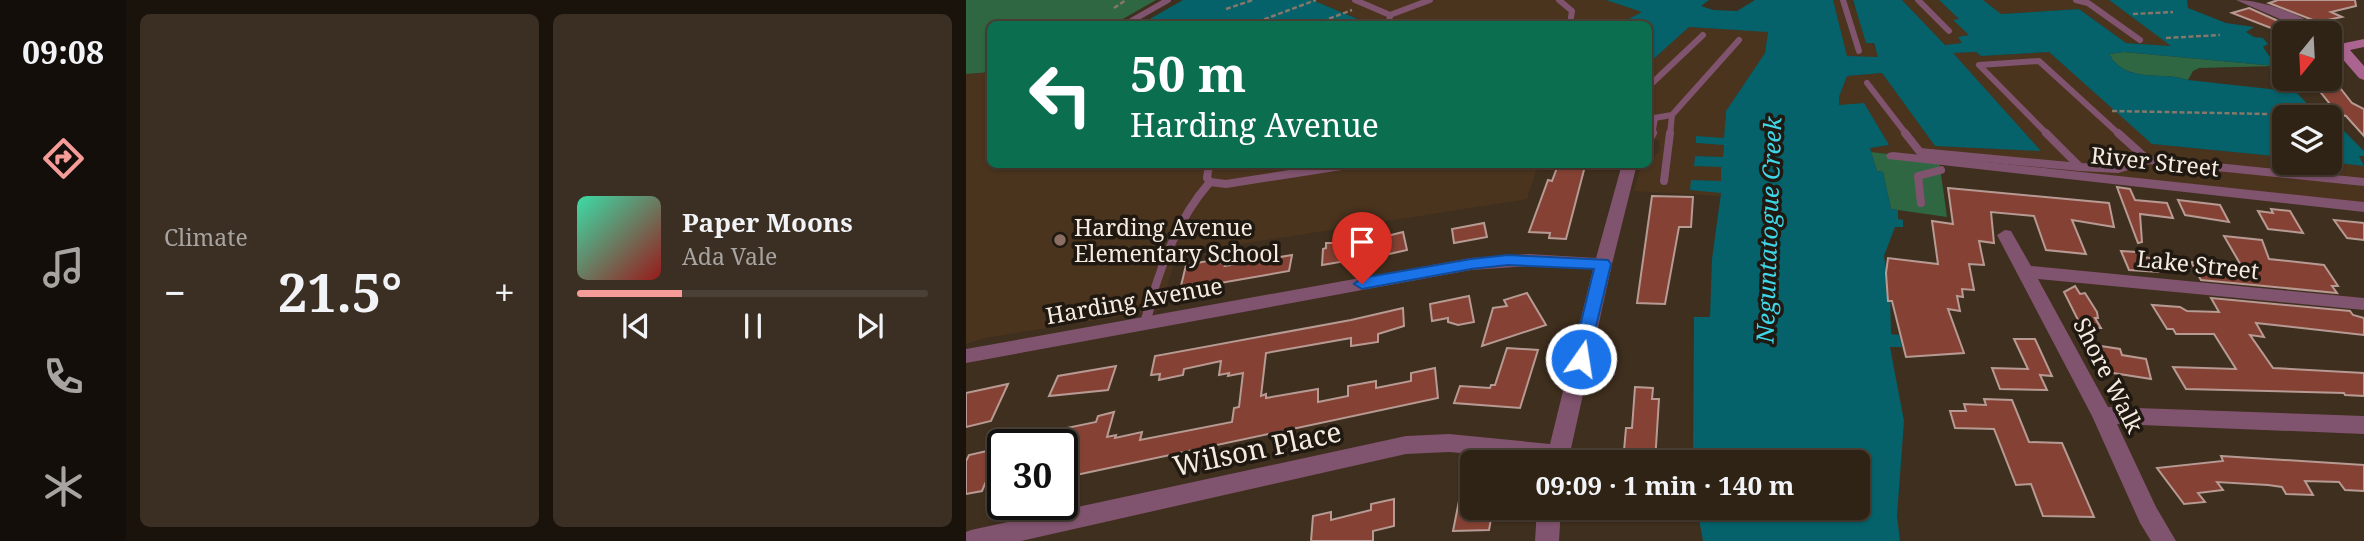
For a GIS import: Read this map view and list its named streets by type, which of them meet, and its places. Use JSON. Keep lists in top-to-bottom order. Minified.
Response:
{"streets":{"street":["River Street","Lake Street","Harding Avenue","Shore Walk","Wilson Place"]},"crossings":[["Lake Street","Shore Walk"]],"water":["Neguntatogue Creek"],"places":["Harding Avenue Elementary School"],"north":"bottom","page":{"tabs":"09:08","tile":"Climate","turn":["50 m","Harding Avenue"],"song":["Paper Moons","Ada Vale"],"heat":["−","21.5°","+"],"limit":"30","trip":"09:09 · 1 min · 140 m"}}
